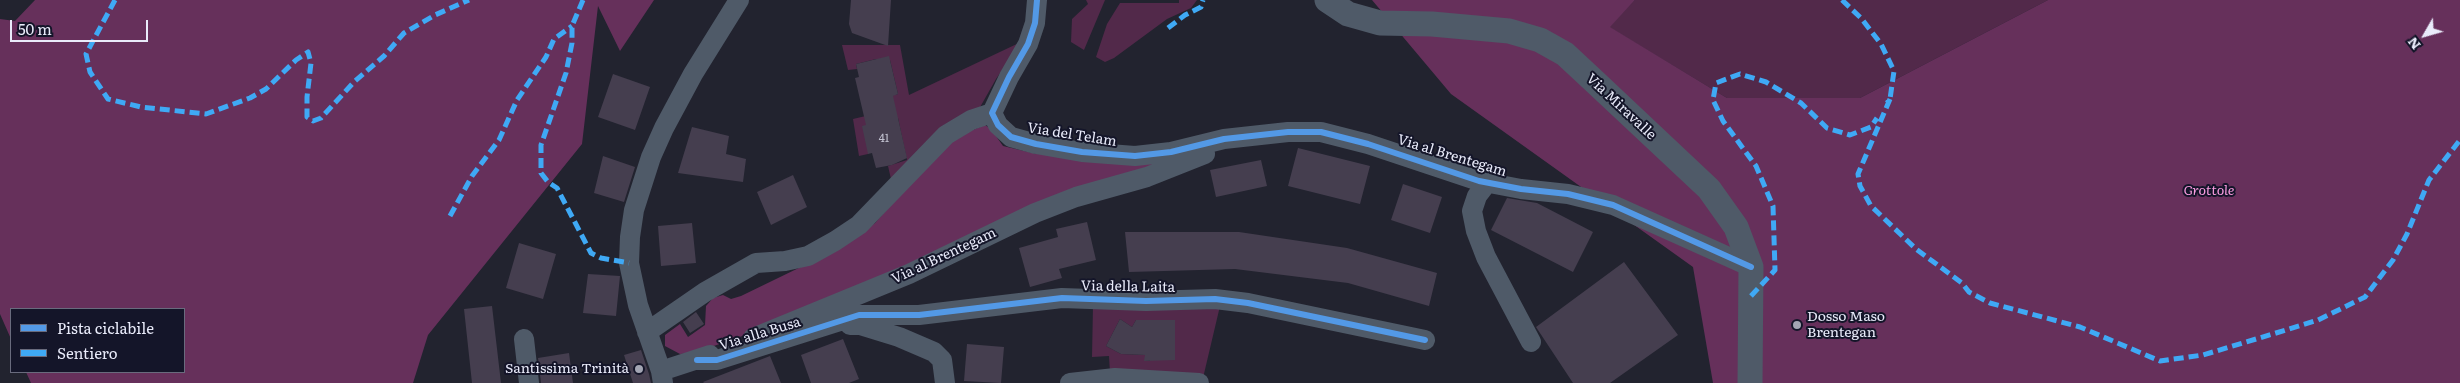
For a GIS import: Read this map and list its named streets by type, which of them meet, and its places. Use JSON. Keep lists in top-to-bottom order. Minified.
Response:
{"streets":{"street":["Via Miravalle","Via del Telam","Via al Brentegam","Via della Laita","Via alla Busa"]},"crossings":[["Via Miravalle","Via al Brentegam"],["Via del Telam","Via al Brentegam"],["Via al Brentegam","Via alla Busa"],["Via della Laita","Via alla Busa"]],"parks":["Grottole"],"places":["Dosso Maso Brentegan","Santissima Trinità"],"house_numbers":["41"],"legend":["Pista ciclabile","Sentiero"],"scale_bar":"50 m","north":"bottom left"}
